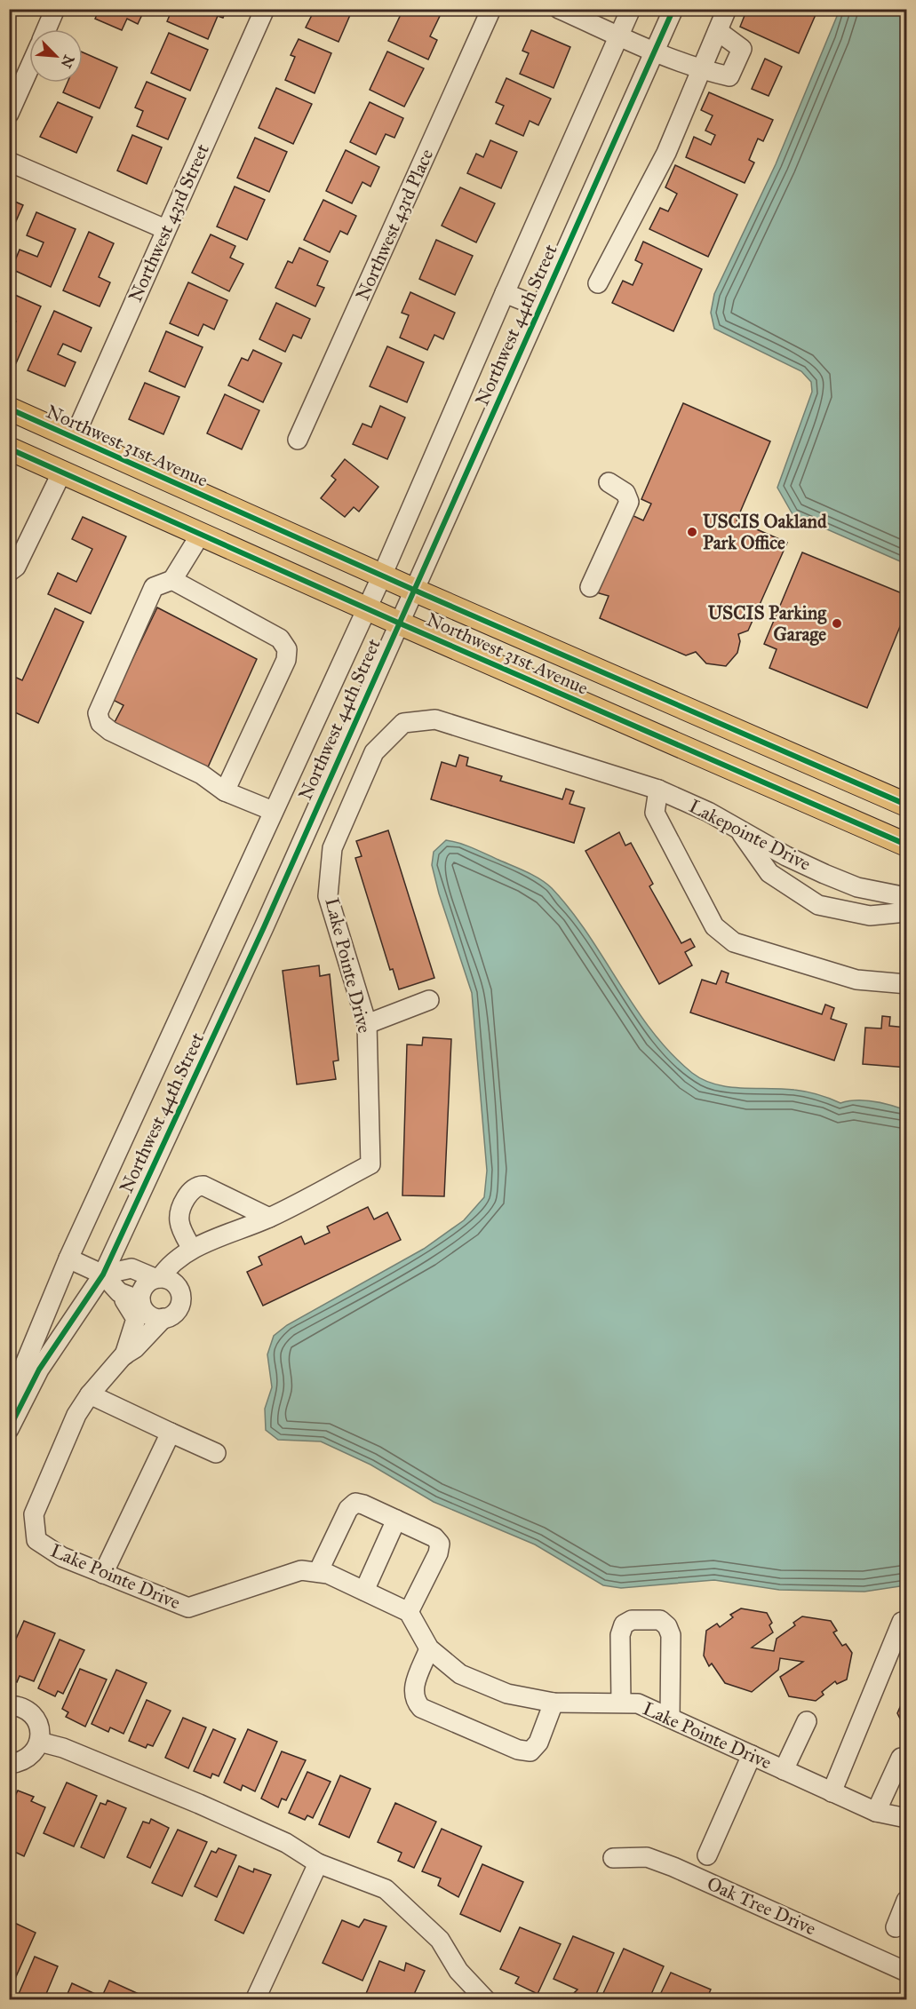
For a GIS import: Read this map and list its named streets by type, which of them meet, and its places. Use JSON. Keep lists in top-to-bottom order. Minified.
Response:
{"streets":{"main road":["Northwest 31st Avenue"],"street":["Northwest 43rd Street","Northwest 43rd Place","Northwest 44th Street","Lakepointe Drive","Lake Pointe Drive","Oak Tree Drive"]},"crossings":[["Northwest 43rd Street","Northwest 31st Avenue"],["Northwest 44th Street","Northwest 31st Avenue"],["Lakepointe Drive","Lake Pointe Drive"]],"places":["USCIS Oakland Park Office","USCIS Parking Garage"],"north":"bottom right"}
